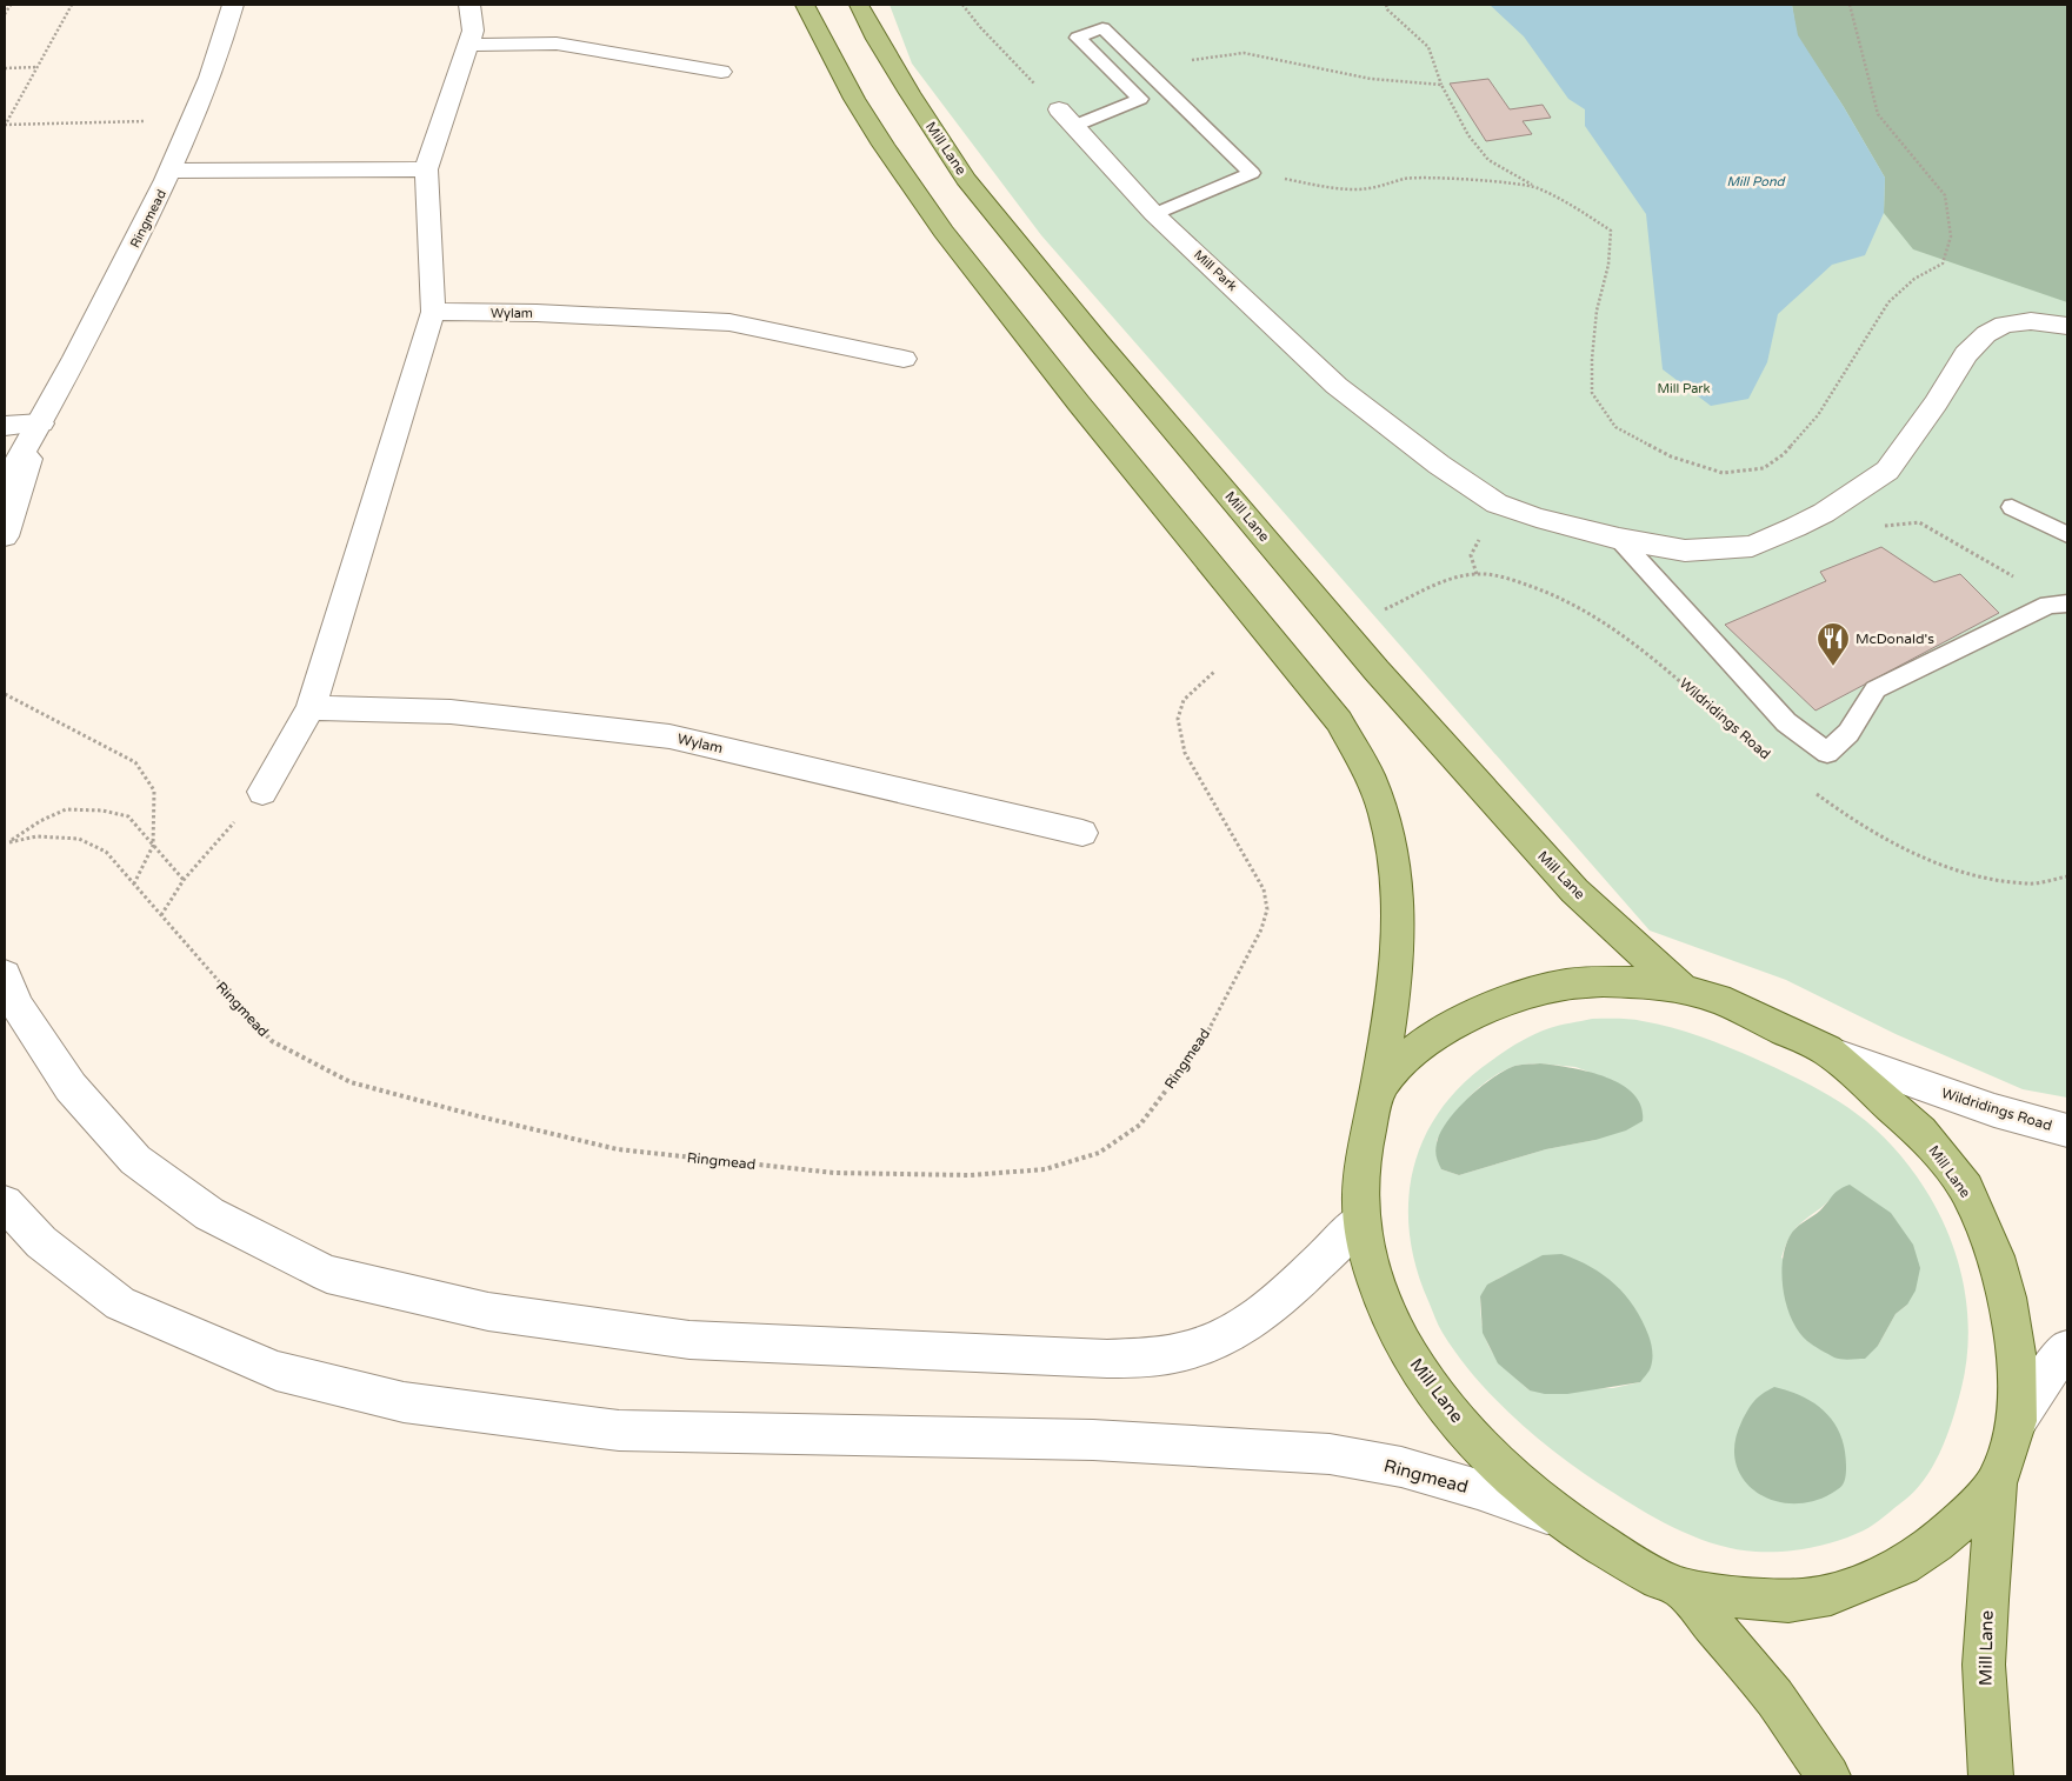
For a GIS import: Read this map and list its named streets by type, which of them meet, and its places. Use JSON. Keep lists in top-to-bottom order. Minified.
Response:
{"streets":{"main road":["Mill Lane"],"street":["Ringmead","Mill Park","Wylam","Wildridings Road"]},"crossings":[["Mill Lane","Ringmead"],["Mill Lane","Wildridings Road"]],"water":["Mill Pond"],"parks":["Mill Park"],"places":{"restaurant":["McDonald's"]}}
